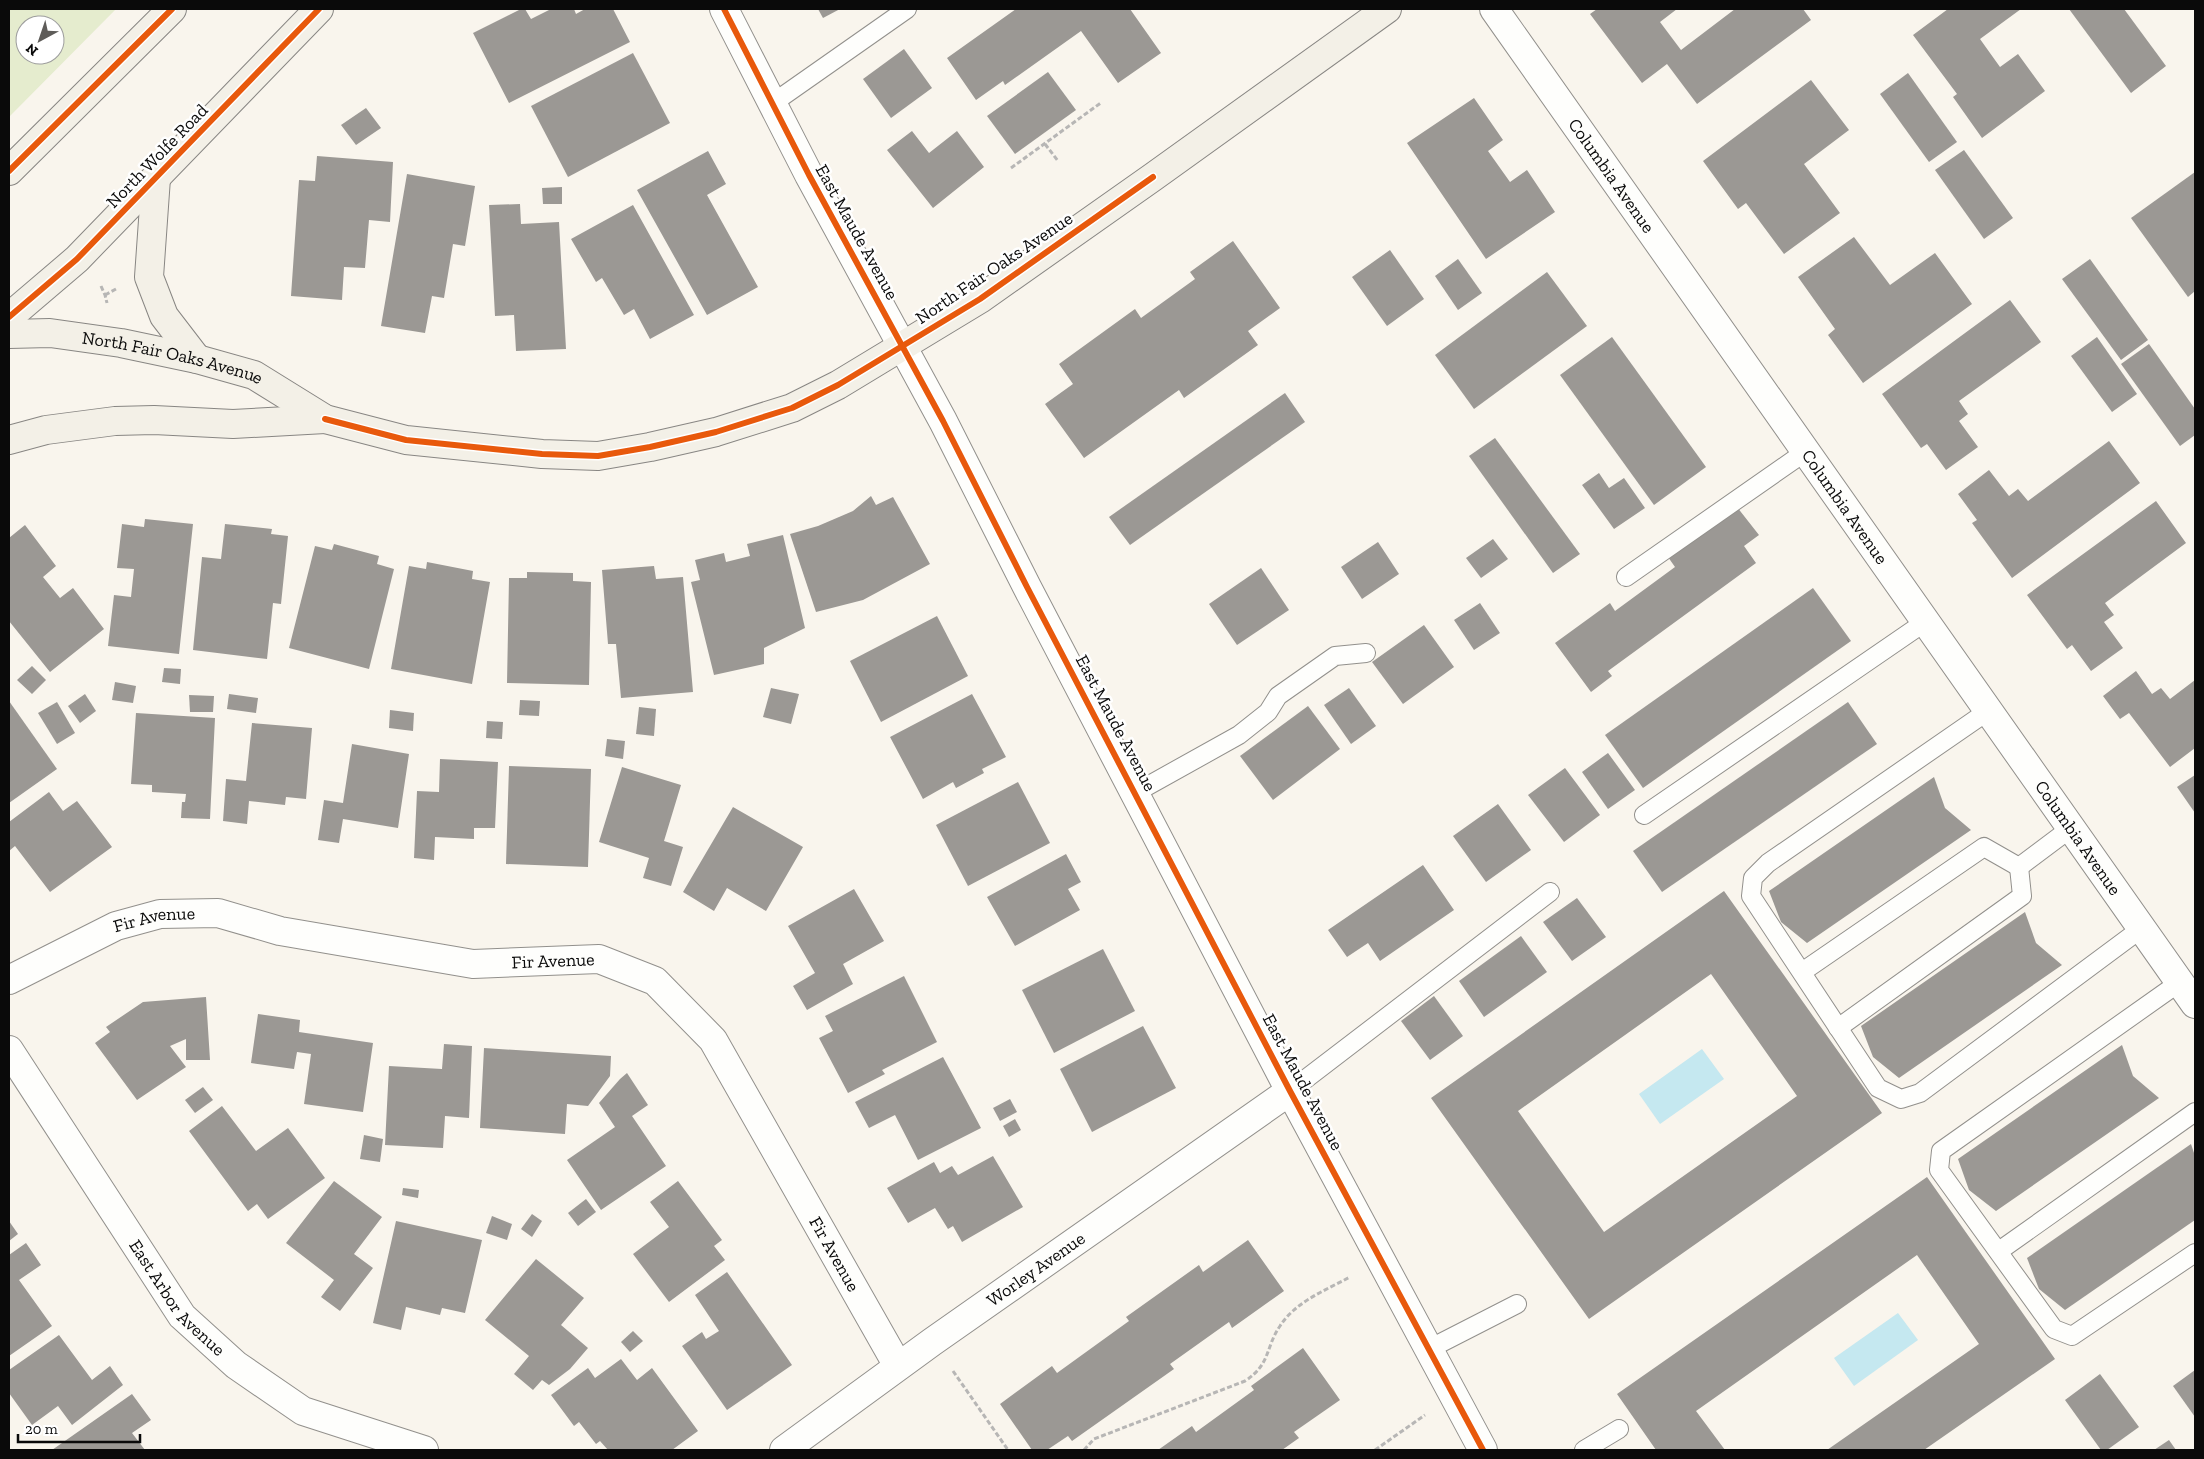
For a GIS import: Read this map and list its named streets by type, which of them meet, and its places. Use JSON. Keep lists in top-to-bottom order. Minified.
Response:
{"streets":{"main road":["North Wolfe Road","North Fair Oaks Avenue"],"street":["Columbia Avenue","East Maude Avenue","Fir Avenue","Worley Avenue","East Arbor Avenue"]},"crossings":[["East Maude Avenue","North Fair Oaks Avenue"],["East Maude Avenue","Worley Avenue"],["Fir Avenue","Worley Avenue"]],"scale_bar":"20 m","north":"bottom left"}
